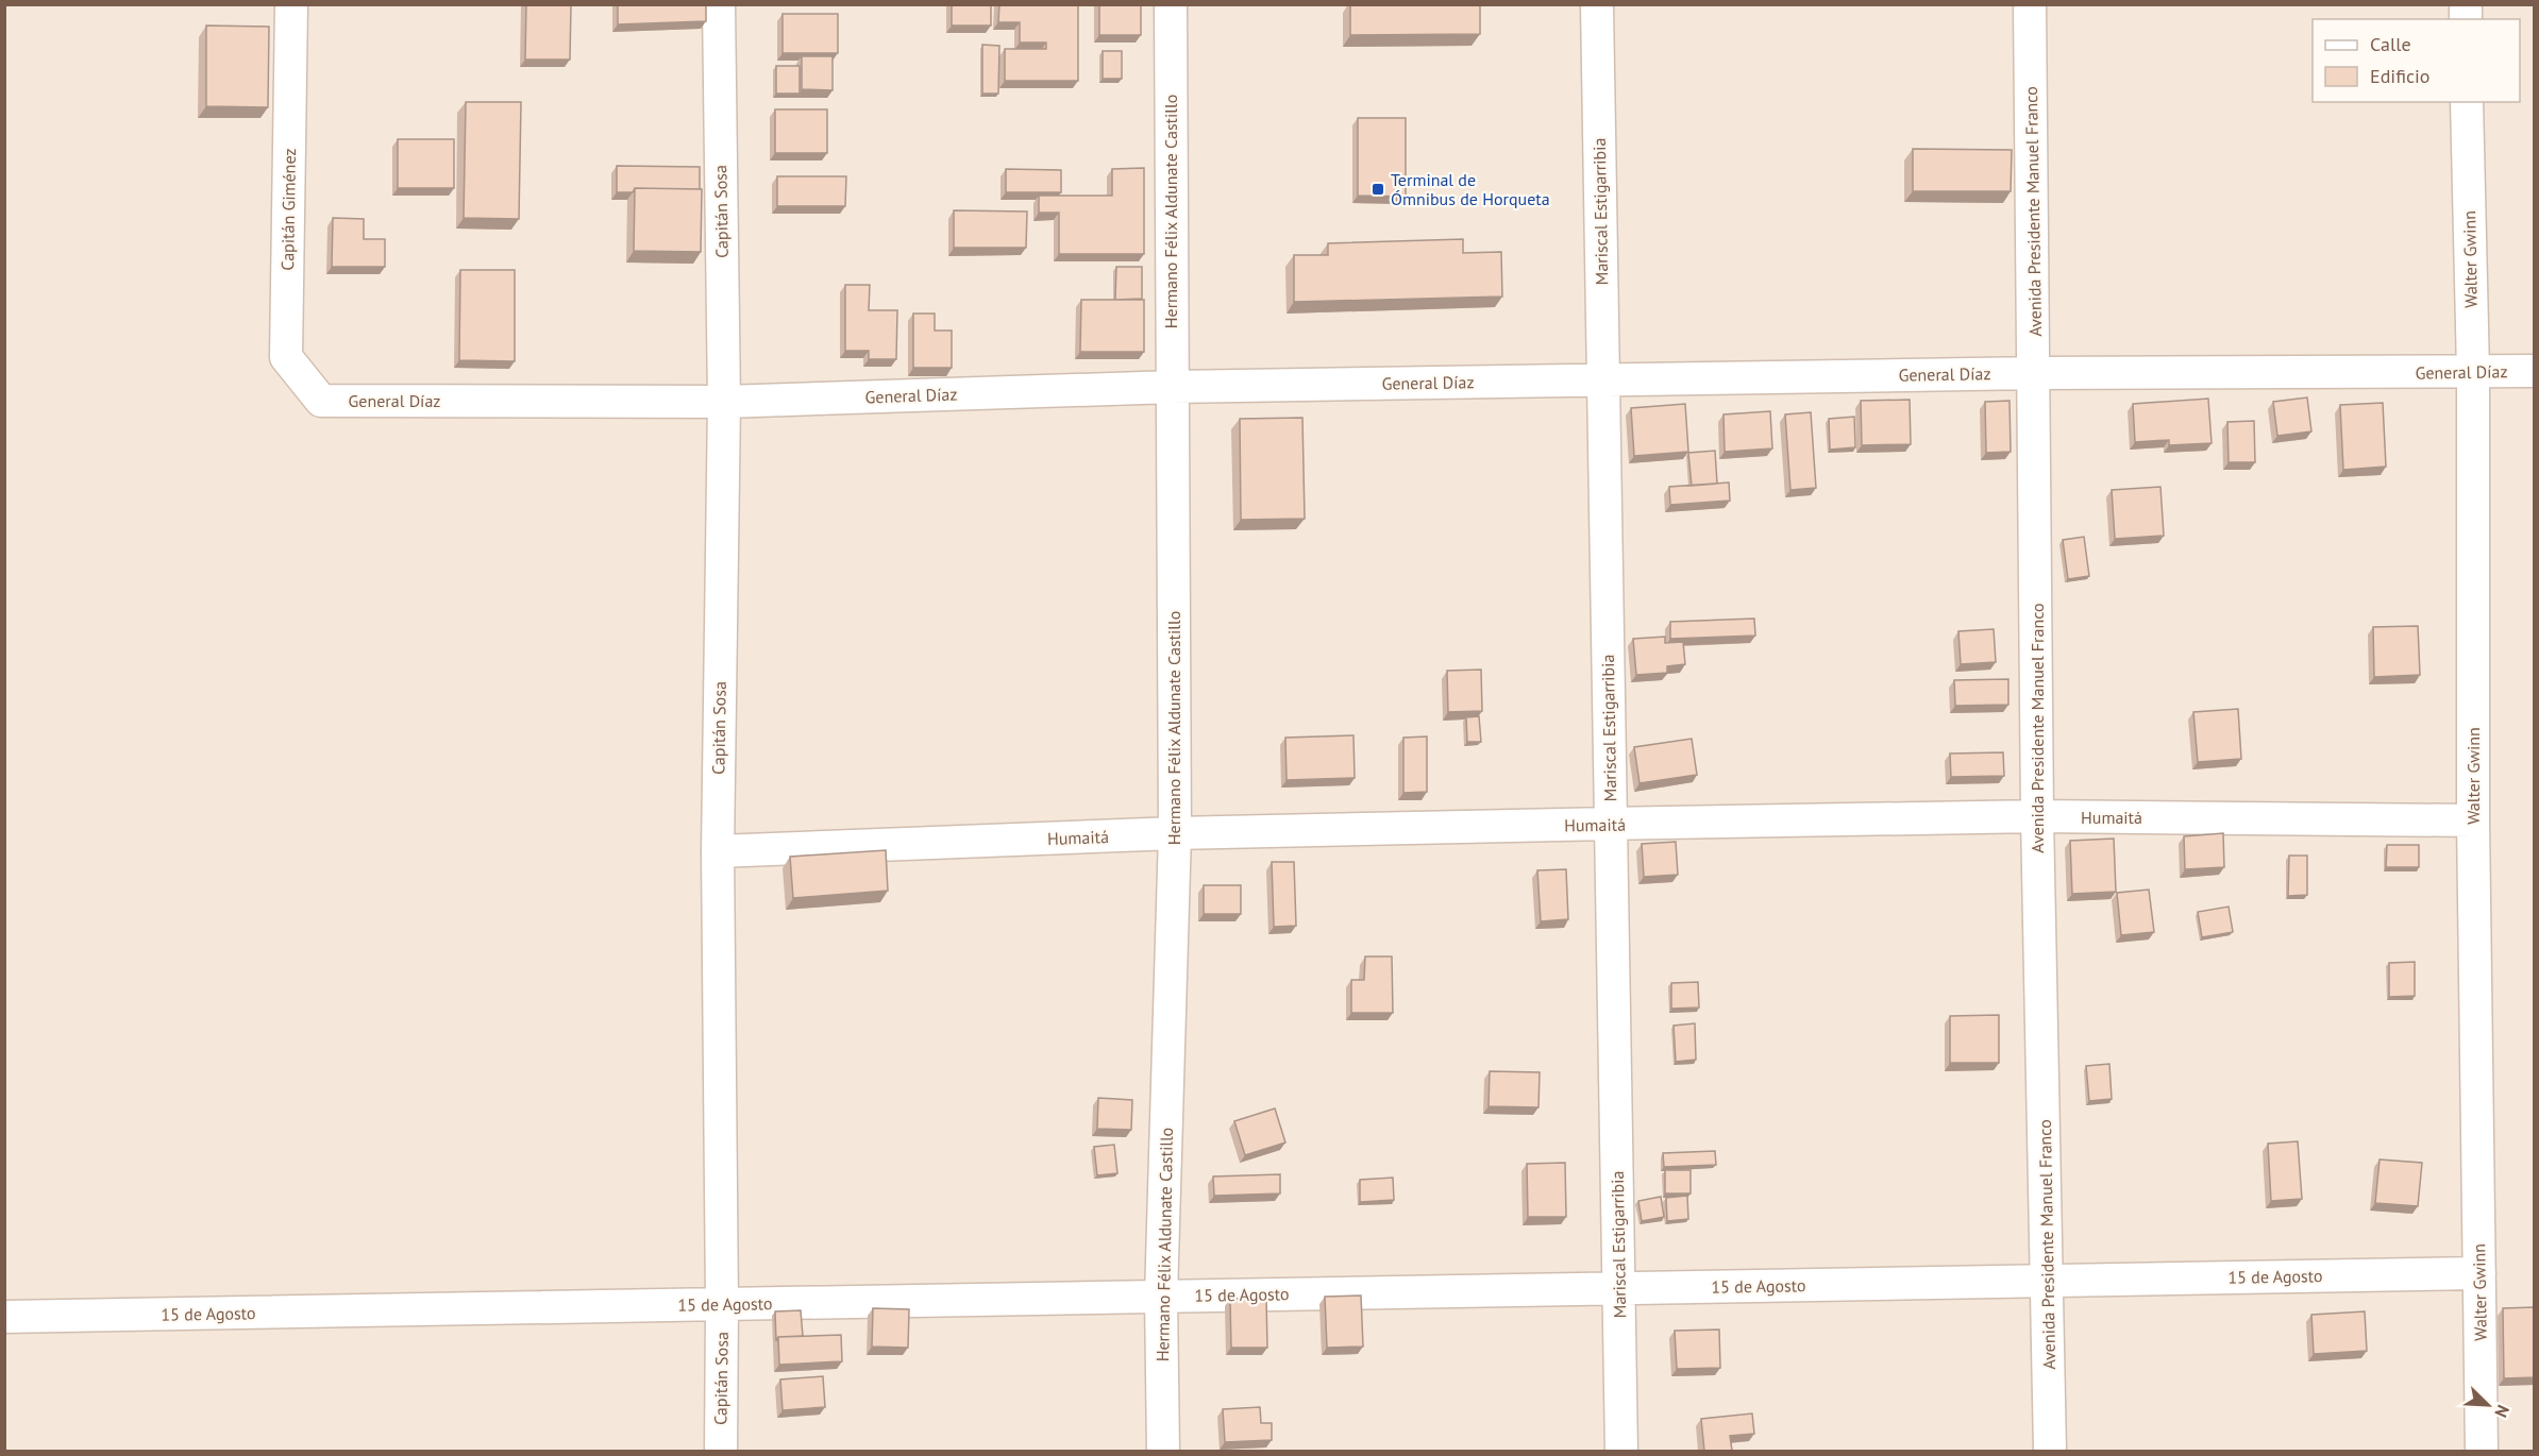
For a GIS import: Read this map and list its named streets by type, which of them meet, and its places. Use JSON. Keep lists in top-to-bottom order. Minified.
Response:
{"streets":{"street":["Capitán Giménez","Capitán Sosa","Hermano Félix Aldunate Castillo","Mariscal Estigarribia","Avenida Presidente Manuel Franco","Walter Gwinn","General Díaz","Humaitá","15 de Agosto"]},"crossings":[["Capitán Giménez","General Díaz"],["Capitán Sosa","General Díaz"],["Capitán Sosa","Humaitá"],["Capitán Sosa","15 de Agosto"],["Hermano Félix Aldunate Castillo","General Díaz"],["Hermano Félix Aldunate Castillo","Humaitá"],["Hermano Félix Aldunate Castillo","15 de Agosto"],["Mariscal Estigarribia","General Díaz"],["Mariscal Estigarribia","Humaitá"],["Mariscal Estigarribia","15 de Agosto"],["Avenida Presidente Manuel Franco","General Díaz"],["Avenida Presidente Manuel Franco","Humaitá"],["Avenida Presidente Manuel Franco","15 de Agosto"],["Walter Gwinn","General Díaz"],["Walter Gwinn","Humaitá"],["Walter Gwinn","15 de Agosto"]],"places":{"transit":["Terminal de Ómnibus de Horqueta"]},"legend":["Calle","Edificio"],"north":"bottom right"}
